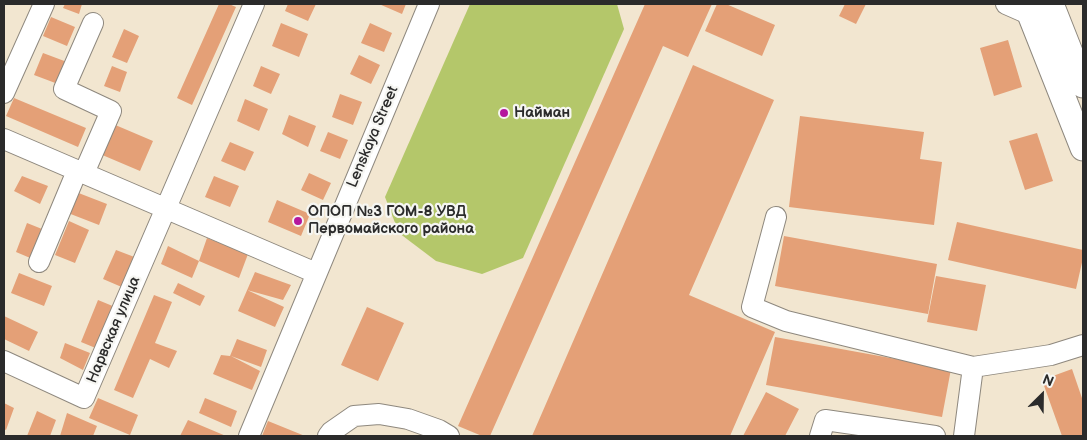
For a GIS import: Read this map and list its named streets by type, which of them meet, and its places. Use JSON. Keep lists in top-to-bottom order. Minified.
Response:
{"streets":{"street":["Lenskaya Street","Нарвская улица"]},"places":["Найман","ОПОП №3 ГОМ-8 УВД Первомайского района"],"north":"top right"}
